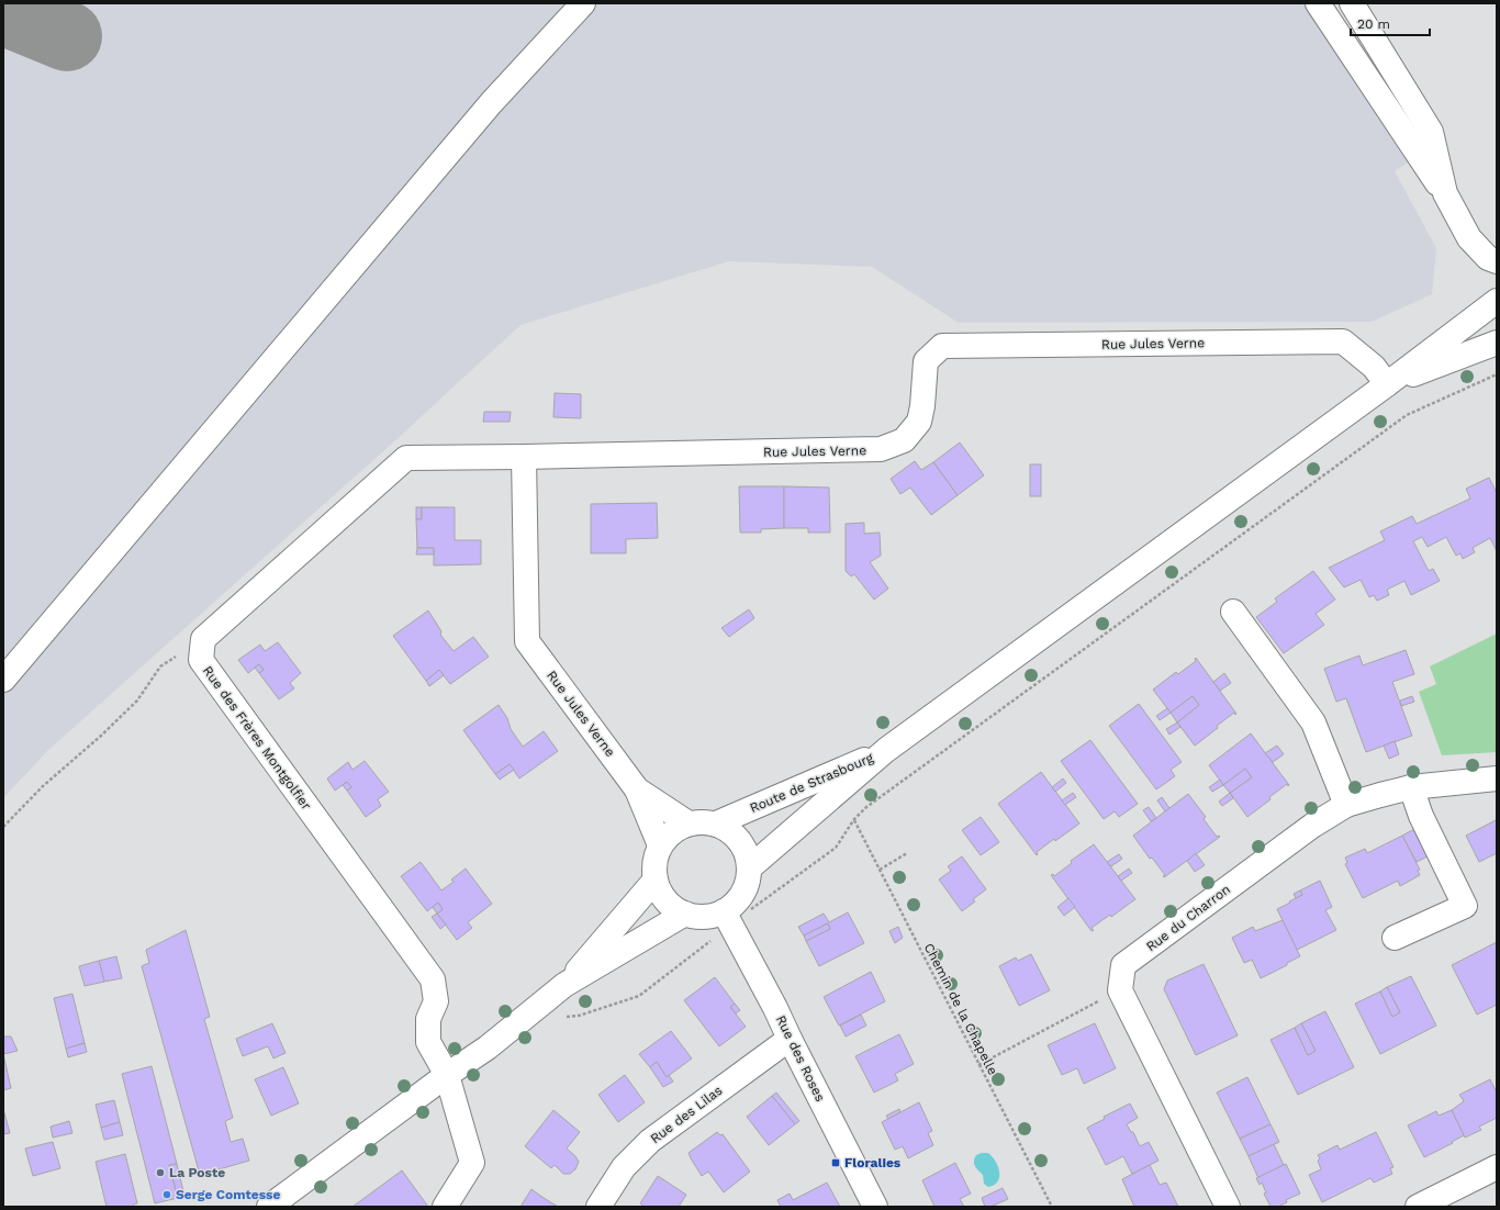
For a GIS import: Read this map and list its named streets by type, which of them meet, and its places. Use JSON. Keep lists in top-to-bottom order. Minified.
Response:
{"streets":{"street":["Rue Jules Verne","Rue des Frères Montgolfier","Route de Strasbourg","Rue du Charron","Rue des Roses","Rue des Lilas"],"path":["Chemin de la Chapelle"]},"crossings":[["Rue Jules Verne","Route de Strasbourg"],["Rue Jules Verne","Rue des Roses"],["Route de Strasbourg","Rue des Roses"],["Rue des Roses","Rue des Lilas"]],"places":{"transit":["Floralies"],"other":["La Poste","Serge Comtesse"]},"scale_bar":"20 m"}
